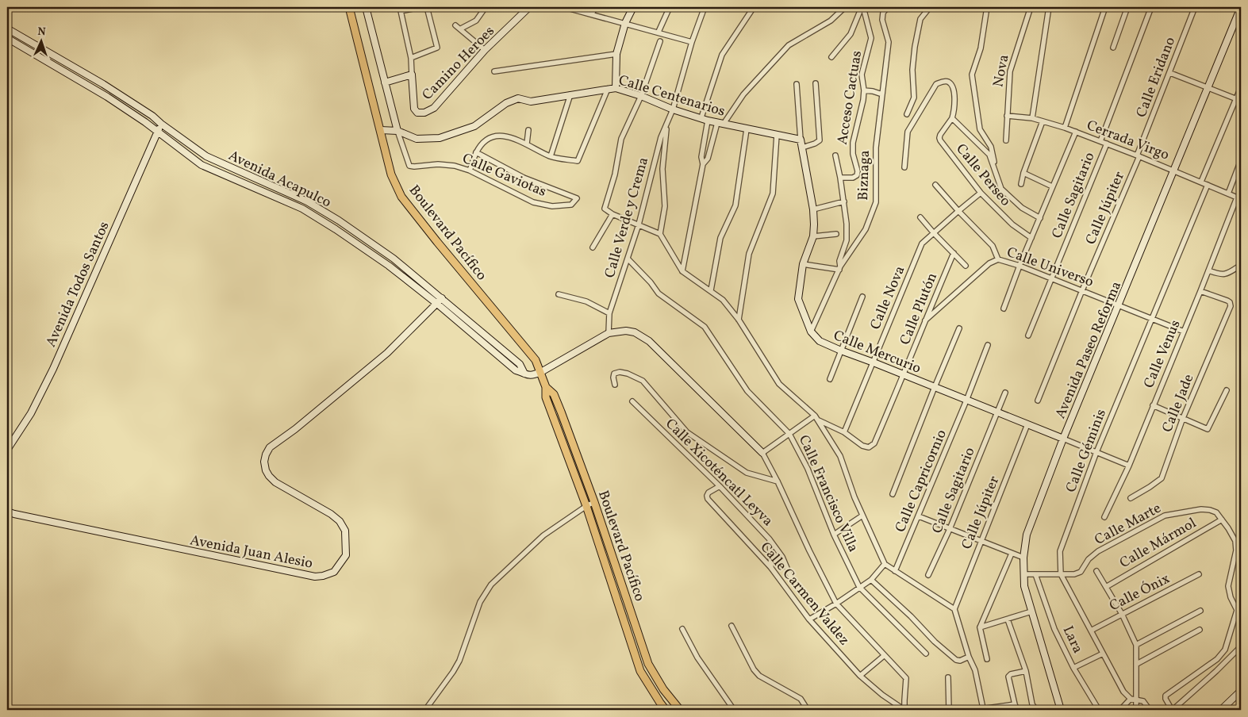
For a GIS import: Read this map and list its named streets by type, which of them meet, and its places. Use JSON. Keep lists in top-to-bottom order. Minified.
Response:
{"streets":{"main road":["Boulevard Pacífico"],"street":["Camino Heroes","Nova","Calle Eridano","Calle Centenarios","Acceso Cactuas","Cerrada Virgo","Calle Gaviotas","Calle Perseo","Biznaga","Avenida Acapulco","Calle Sagitario","Calle Júpiter","Calle Verde y Crema","Calle Universo","Avenida Todos Santos","Calle Nova","Calle Plutón","Avenida Paseo Reforma","Calle Mercurio","Calle Venus","Calle Jade","Calle Géminis","Calle Xicoténcatl Leyva","Calle Capricornio","Calle Francisco Villa","Calle Marte","Calle Mármol","Avenida Juan Alesio","Calle Ónix","Calle Carmen Valdez","Lara"]},"crossings":[["Nova","Cerrada Virgo"],["Calle Eridano","Cerrada Virgo"],["Calle Eridano","Calle Júpiter"],["Calle Centenarios","Calle Gaviotas"],["Calle Centenarios","Calle Verde y Crema"],["Calle Centenarios","Boulevard Pacífico"],["Calle Centenarios","Calle Mercurio"],["Cerrada Virgo","Calle Sagitario"],["Cerrada Virgo","Calle Júpiter"],["Cerrada Virgo","Avenida Paseo Reforma"],["Cerrada Virgo","Calle Venus"],["Cerrada Virgo","Calle Géminis"],["Calle Perseo","Calle Nova"],["Biznaga","Calle Mercurio"],["Avenida Acapulco","Avenida Todos Santos"],["Avenida Acapulco","Avenida Juan Alesio"],["Calle Sagitario","Calle Universo"],["Calle Sagitario","Calle Mercurio"],["Calle Júpiter","Calle Universo"],["Calle Júpiter","Calle Mercurio"],["Calle Verde y Crema","Calle Francisco Villa"],["Calle Universo","Calle Plutón"],["Calle Universo","Avenida Paseo Reforma"],["Calle Universo","Calle Venus"],["Calle Universo","Calle Géminis"],["Calle Nova","Calle Plutón"],["Calle Nova","Calle Mercurio"],["Calle Plutón","Calle Mercurio"],["Avenida Paseo Reforma","Calle Mercurio"],["Avenida Paseo Reforma","Calle Marte"],["Calle Mercurio","Calle Venus"],["Calle Mercurio","Calle Géminis"],["Calle Mercurio","Calle Capricornio"],["Calle Venus","Calle Jade"],["Calle Géminis","Calle Marte"],["Calle Géminis","Calle Ónix"],["Calle Xicoténcatl Leyva","Calle Carmen Valdez"],["Calle Marte","Calle Mármol"],["Calle Marte","Lara"]],"north":"top"}
